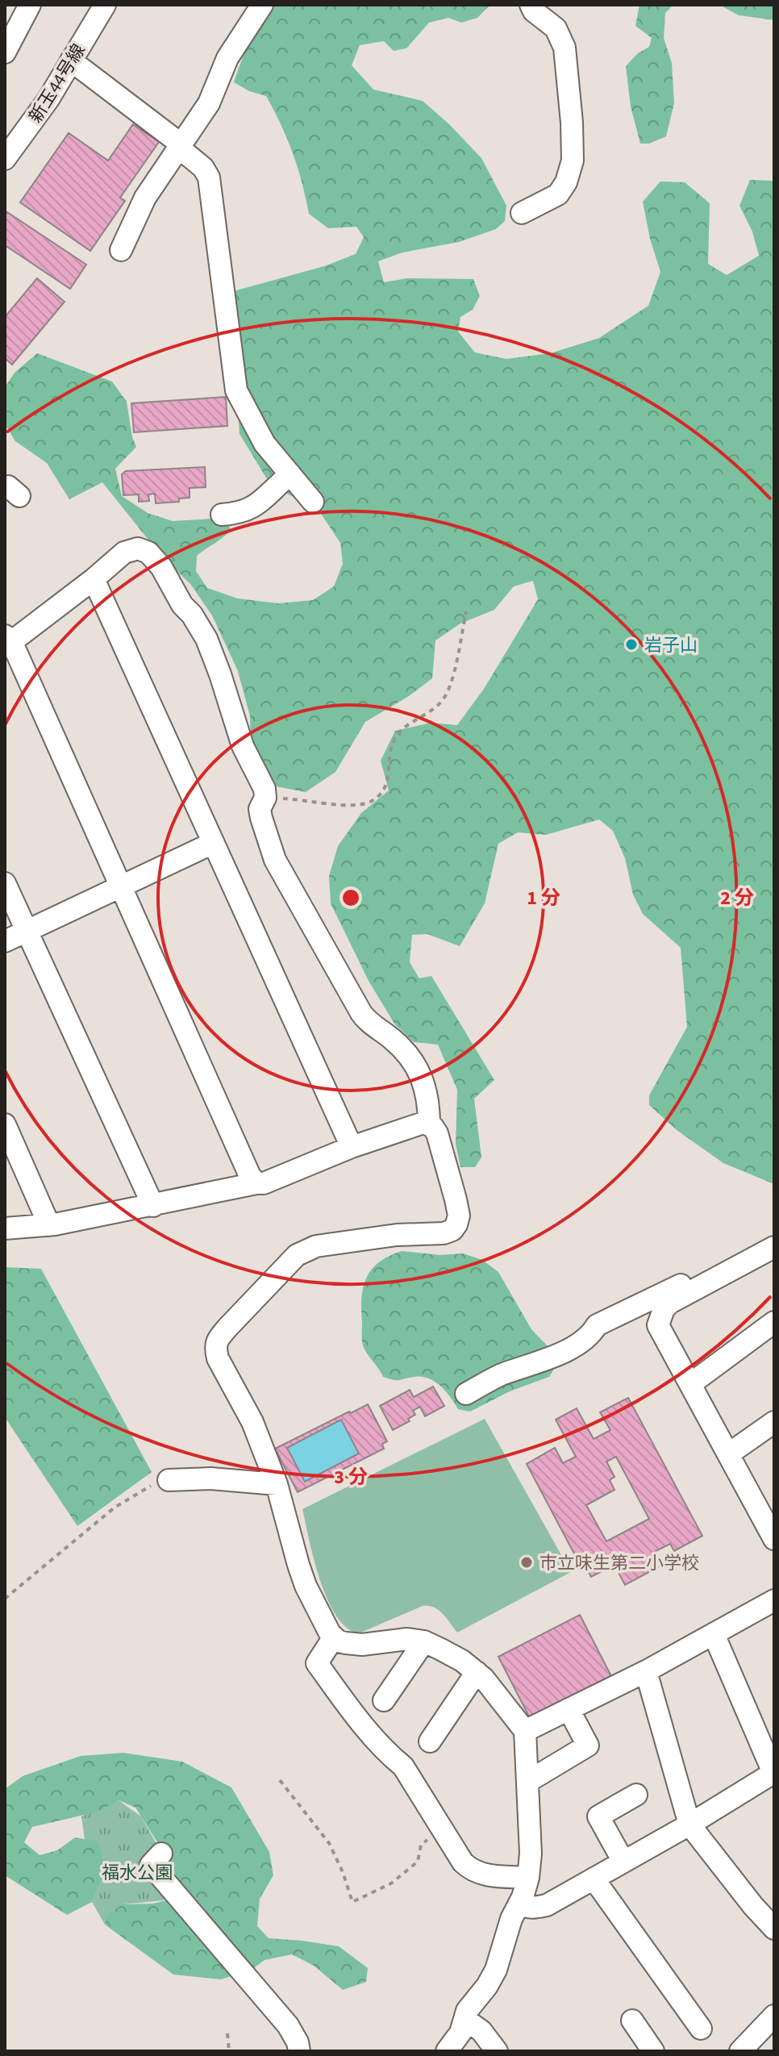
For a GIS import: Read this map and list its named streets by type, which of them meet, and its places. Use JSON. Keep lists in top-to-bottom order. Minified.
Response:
{"streets":{"street":["新玉44号線"]},"parks":["福水公園"],"places":["岩子山","市立味生第二小学校"],"rings":["1 分","2 分","3 分"]}
